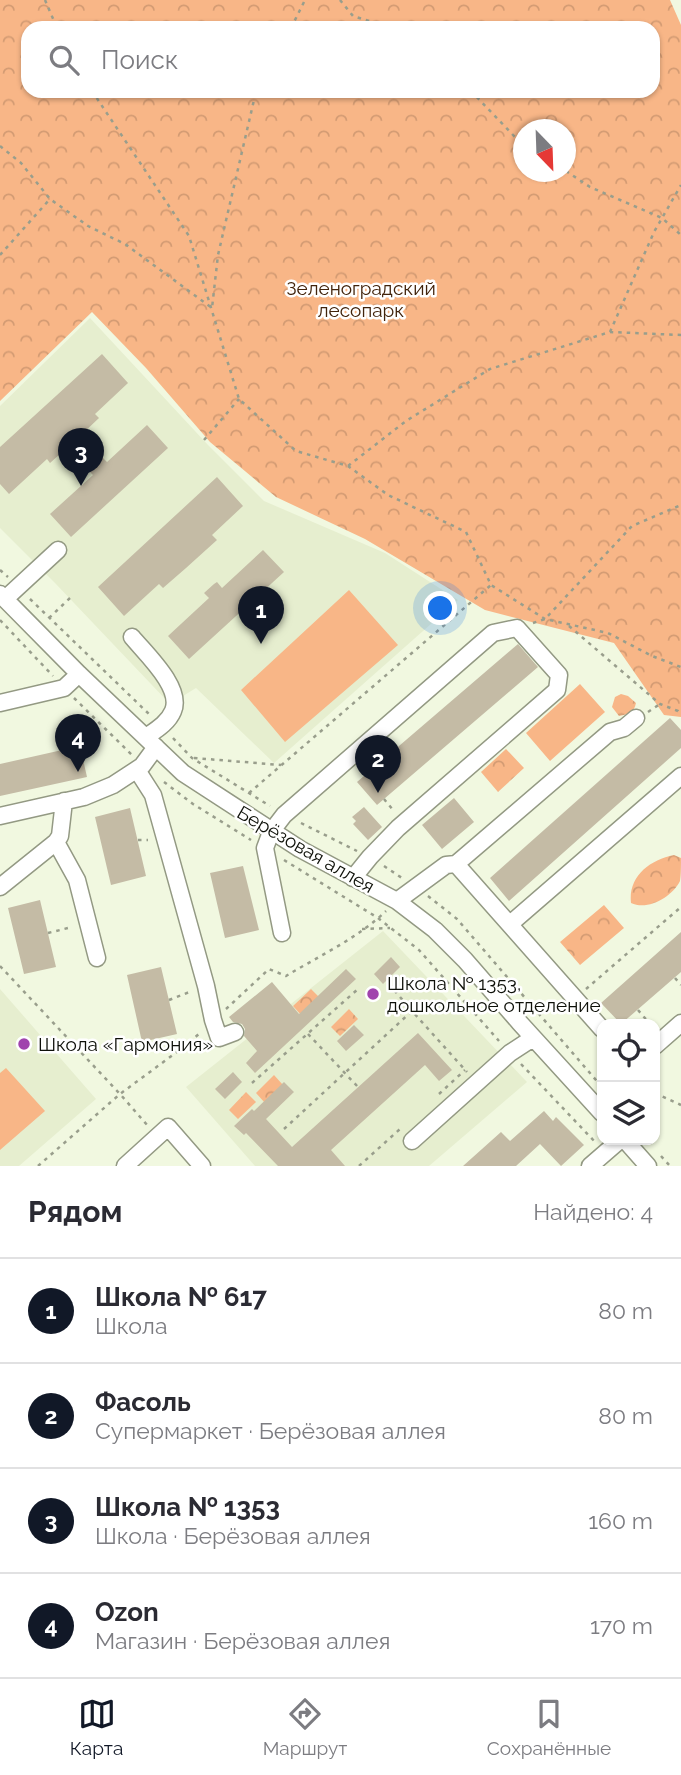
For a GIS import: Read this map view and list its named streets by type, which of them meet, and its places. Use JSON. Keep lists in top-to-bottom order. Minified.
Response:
{"streets":{"street":["Берёзовая аллея"]},"parks":["Зеленоградский лесопарк"],"places":["Школа № 1353, дошкольное отделение","Школа «Гармония»"],"north":"bottom right","page":{"search":"Поиск","pins":["3","1","4","2"],"heading":["Рядом","Найдено: 4"],"list":[{"mark":"1","name":"Школа № 617","note":"Школа","value":"80 m"},{"mark":"2","name":"Фасоль","note":"Супермаркет · Берёзовая аллея","value":"80 m"},{"mark":"3","name":"Школа № 1353","note":"Школа · Берёзовая аллея","value":"160 m"},{"mark":"4","name":"Ozon","note":"Магазин · Берёзовая аллея","value":"170 m"}],"nav":["Карта","Маршрут","Сохранённые"]}}
